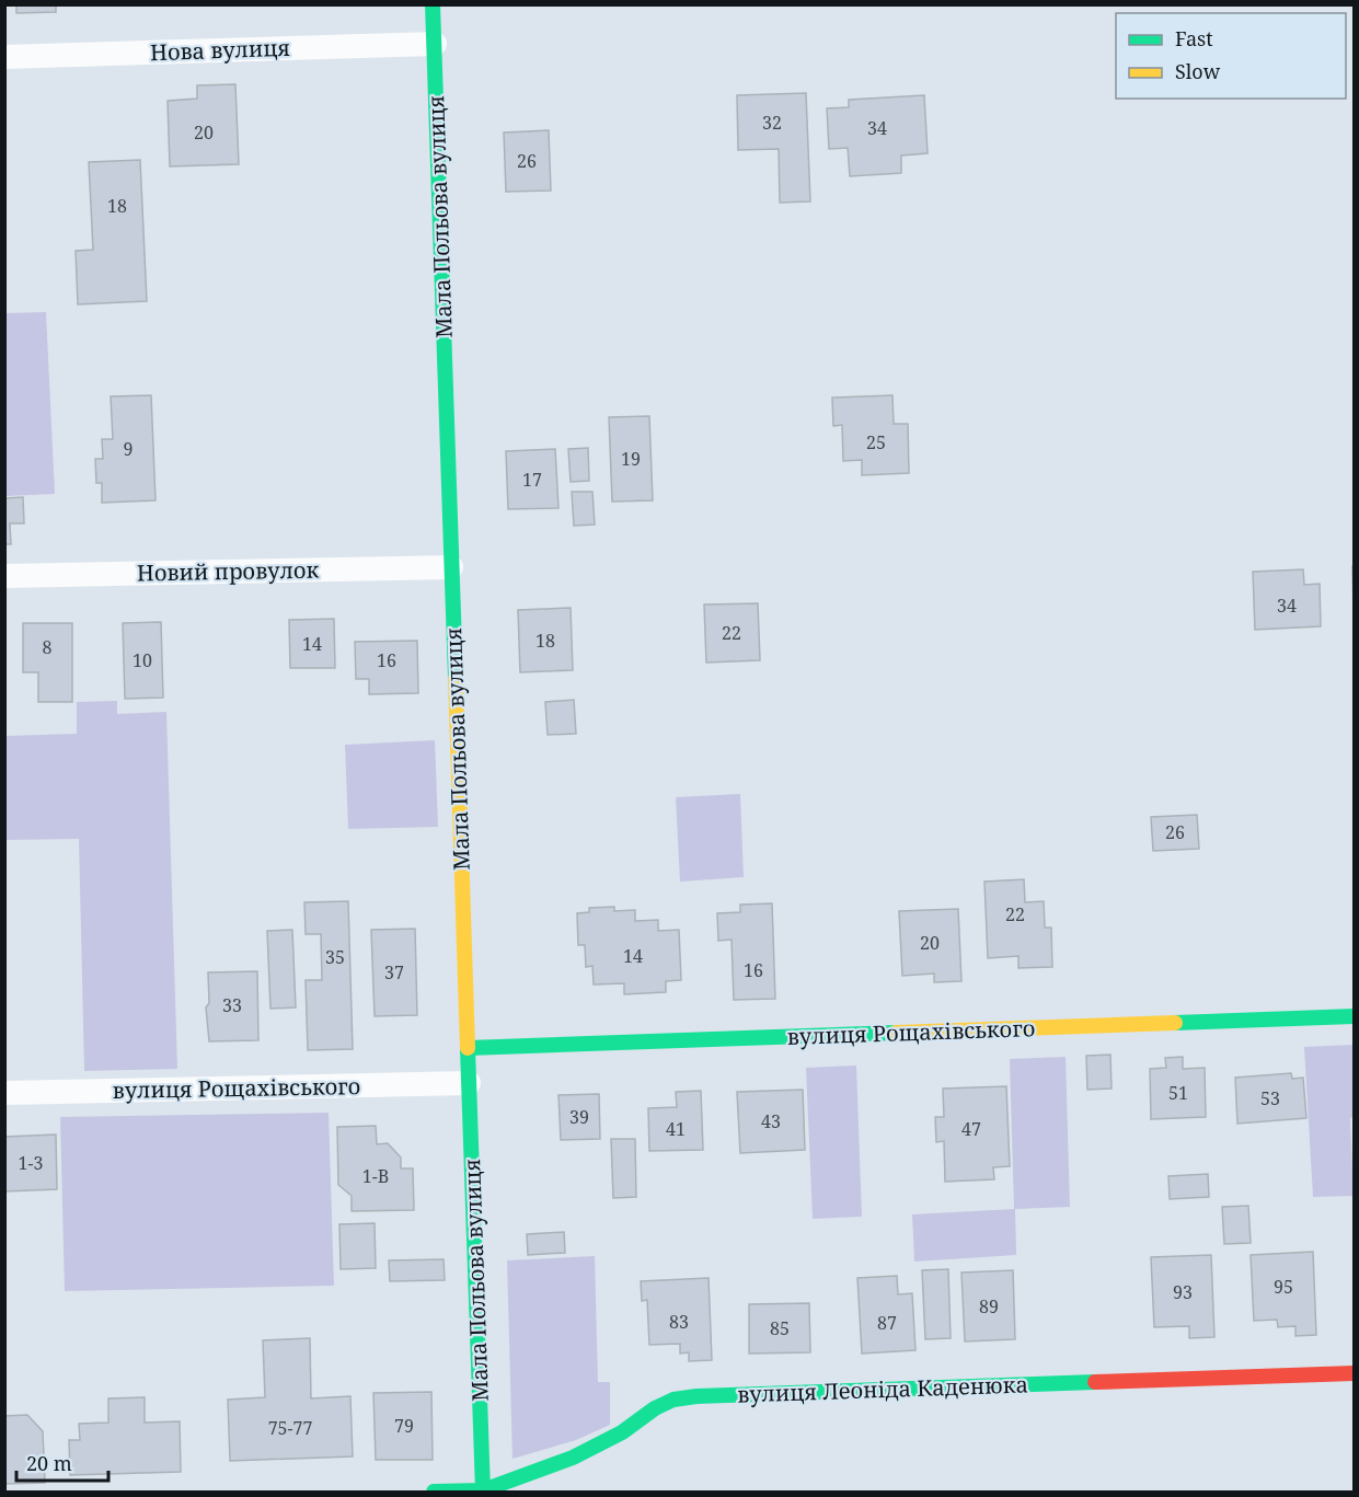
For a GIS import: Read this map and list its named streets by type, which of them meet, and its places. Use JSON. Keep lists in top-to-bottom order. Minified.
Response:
{"streets":{"street":["Нова вулиця","Мала Польова вулиця","Новий провулок","вулиця Рощахівського","вулиця Леоніда Каденюка"]},"crossings":[["Нова вулиця","Мала Польова вулиця"],["Мала Польова вулиця","Новий провулок"],["Мала Польова вулиця","вулиця Рощахівського"],["Мала Польова вулиця","вулиця Леоніда Каденюка"]],"house_numbers":["32","34","20","26","18","25","9","19","17","34","22","18","14","8","10","16","26","22","20","14","35","16","37","33","51","53","39","43","41","47","1-3","1-В","95","93","89","83","87","85","79","75-77"],"legend":["Fast","Slow"],"scale_bar":"20 m"}
